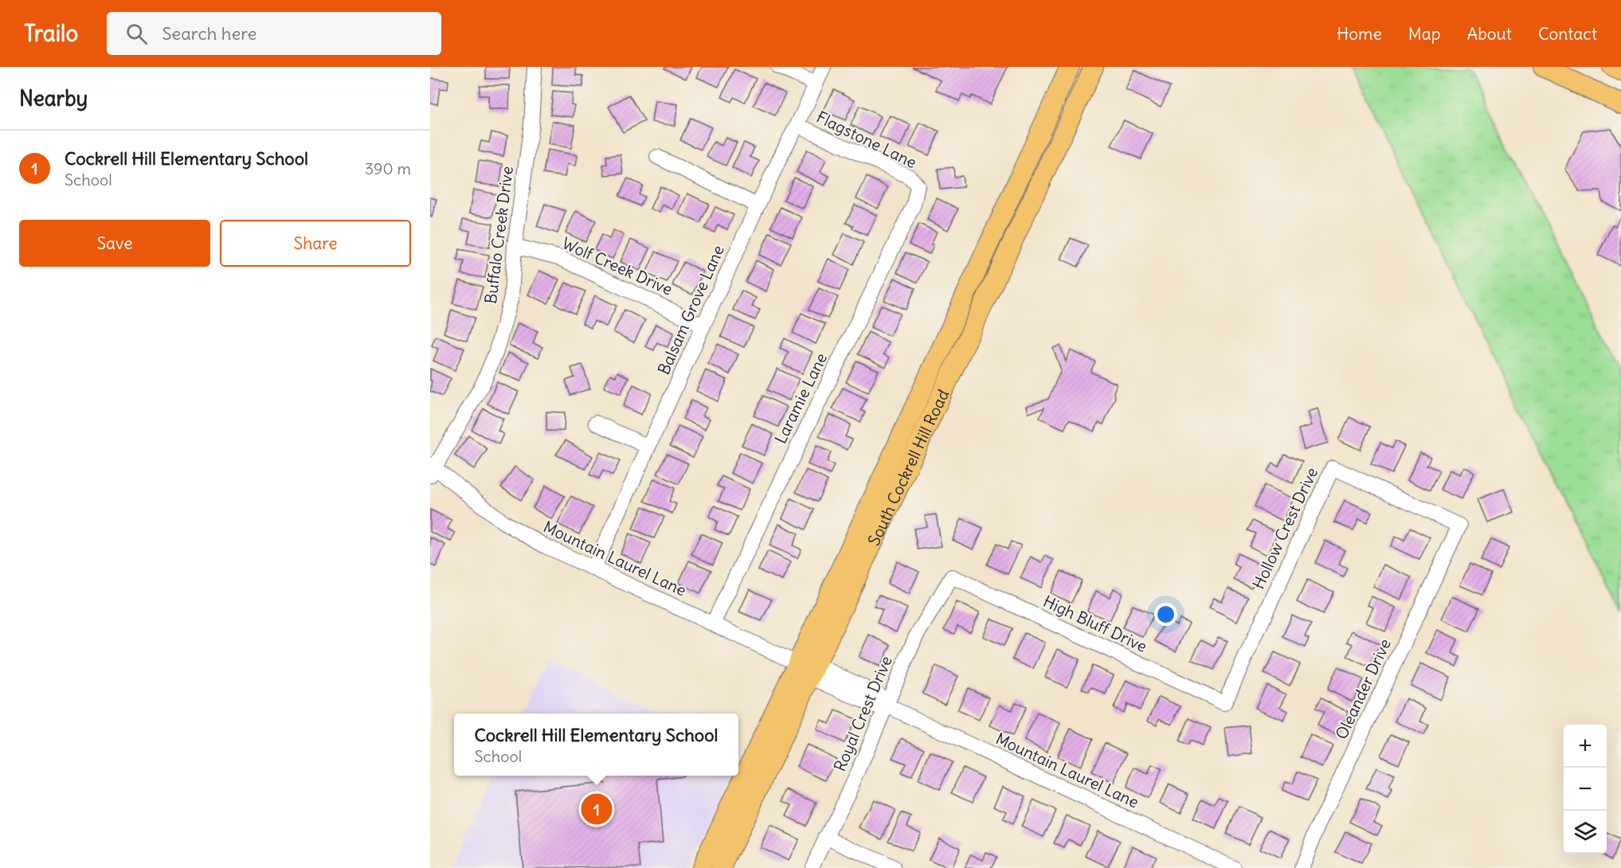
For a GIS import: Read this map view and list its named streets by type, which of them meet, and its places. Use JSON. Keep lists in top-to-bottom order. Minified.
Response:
{"streets":{"main road":["South Cockrell Hill Road"],"street":["Flagstone Lane","Buffalo Creek Drive","Wolf Creek Drive","Balsam Grove Lane","Laramie Lane","Hollow Crest Drive","Mountain Laurel Lane","High Bluff Drive","Oleander Drive","Royal Crest Drive"]},"crossings":[["Flagstone Lane","Balsam Grove Lane"],["Flagstone Lane","Laramie Lane"],["Buffalo Creek Drive","Wolf Creek Drive"],["Buffalo Creek Drive","Mountain Laurel Lane"],["Wolf Creek Drive","Balsam Grove Lane"],["Balsam Grove Lane","Mountain Laurel Lane"],["Laramie Lane","Mountain Laurel Lane"],["South Cockrell Hill Road","Mountain Laurel Lane"],["Hollow Crest Drive","High Bluff Drive"],["Hollow Crest Drive","Oleander Drive"],["Mountain Laurel Lane","Royal Crest Drive"],["High Bluff Drive","Royal Crest Drive"]],"page":{"header":"Trailo","search":"Search here","nav":["Home","Map","About","Contact"],"heading":"Nearby","list":[{"mark":"1","name":"Cockrell Hill Elementary School","note":"School","value":"390 m"}],"buttons":["Save","Share"],"popup":["Cockrell Hill Elementary School","School"],"map_buttons":["+","−"],"pins":"1"}}
